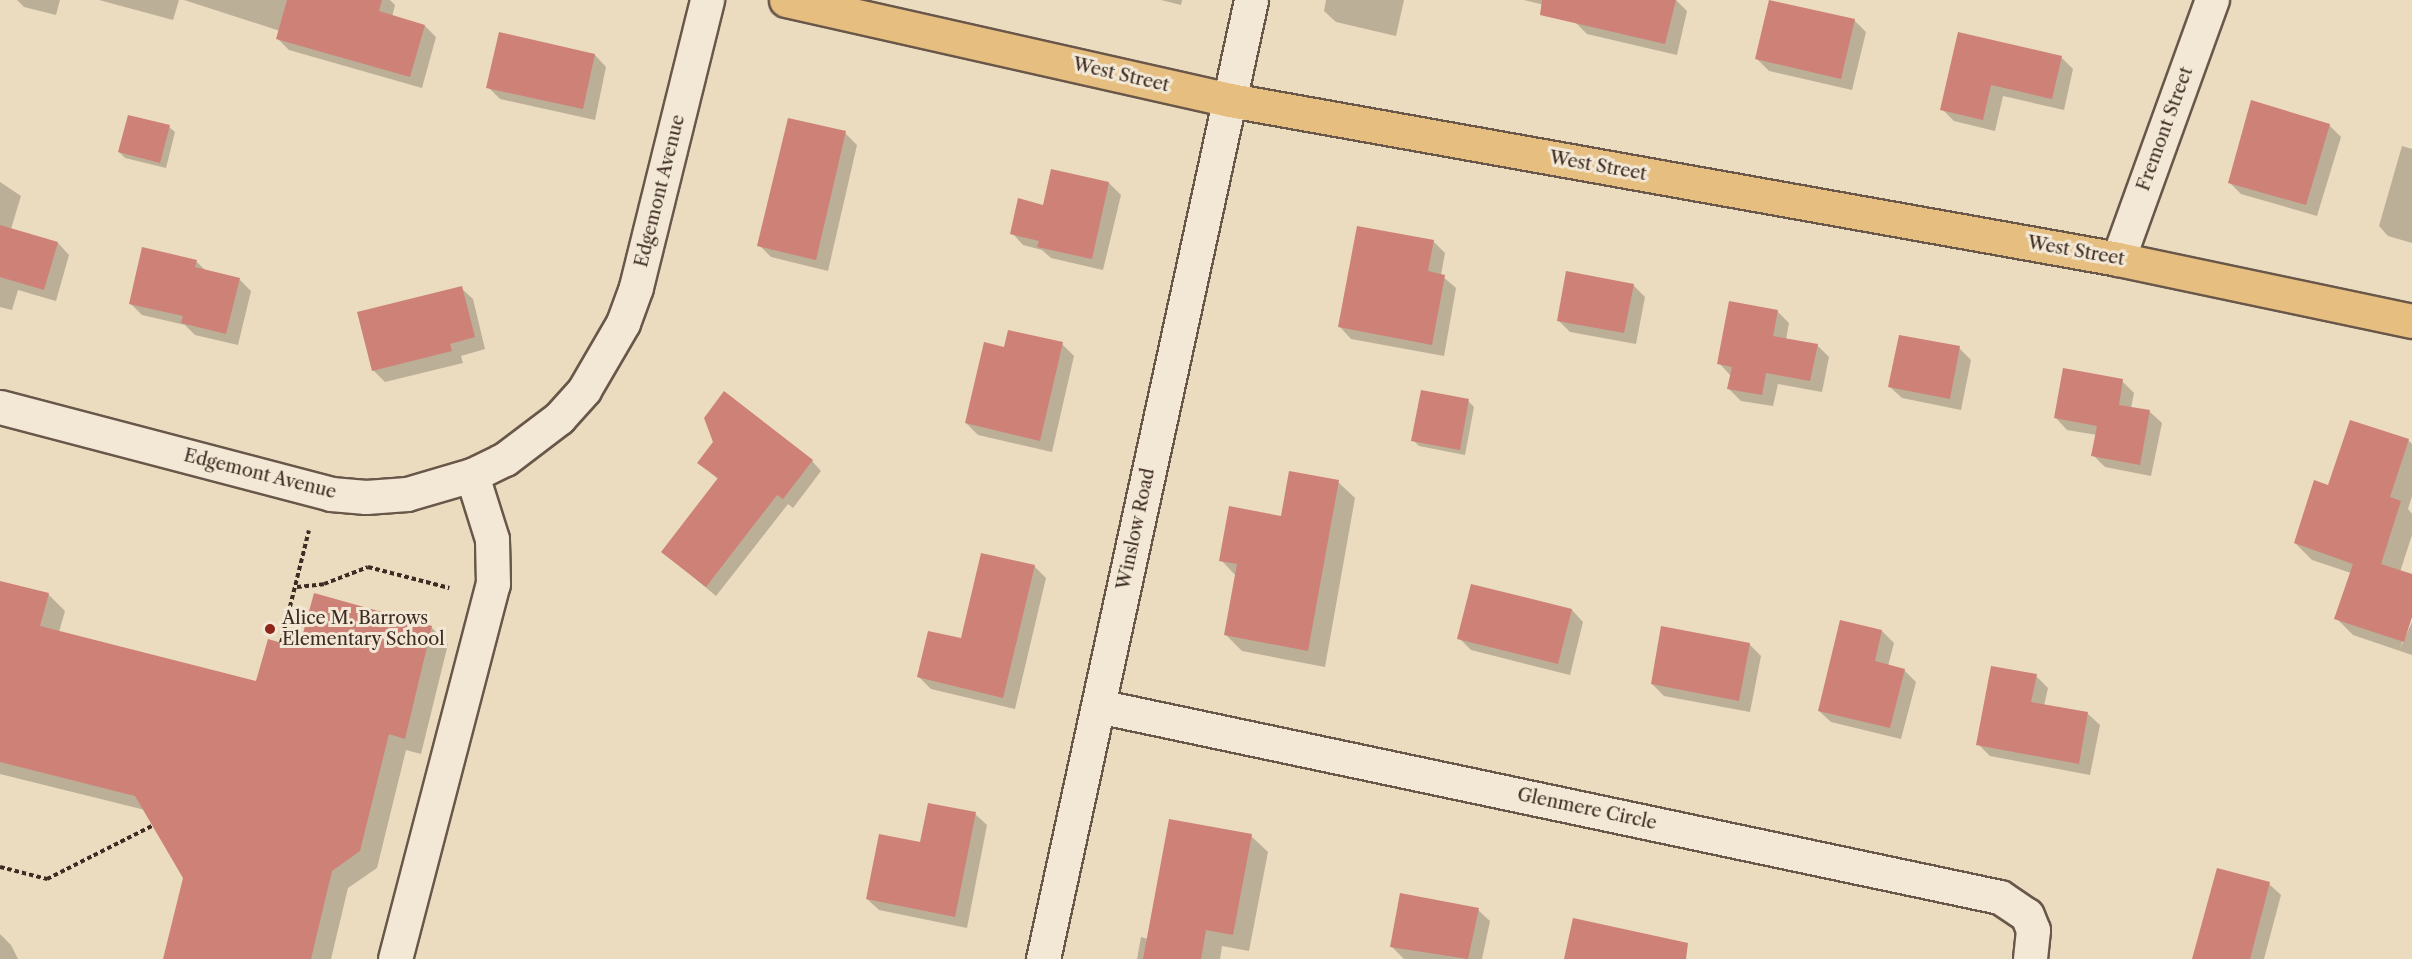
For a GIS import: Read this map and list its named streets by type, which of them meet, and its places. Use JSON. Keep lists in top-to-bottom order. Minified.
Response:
{"streets":{"main road":["West Street"],"street":["Fremont Street","Edgemont Avenue","Winslow Road","Glenmere Circle"]},"crossings":[["West Street","Fremont Street"],["West Street","Winslow Road"],["Winslow Road","Glenmere Circle"]],"places":["Alice M. Barrows Elementary School"]}
